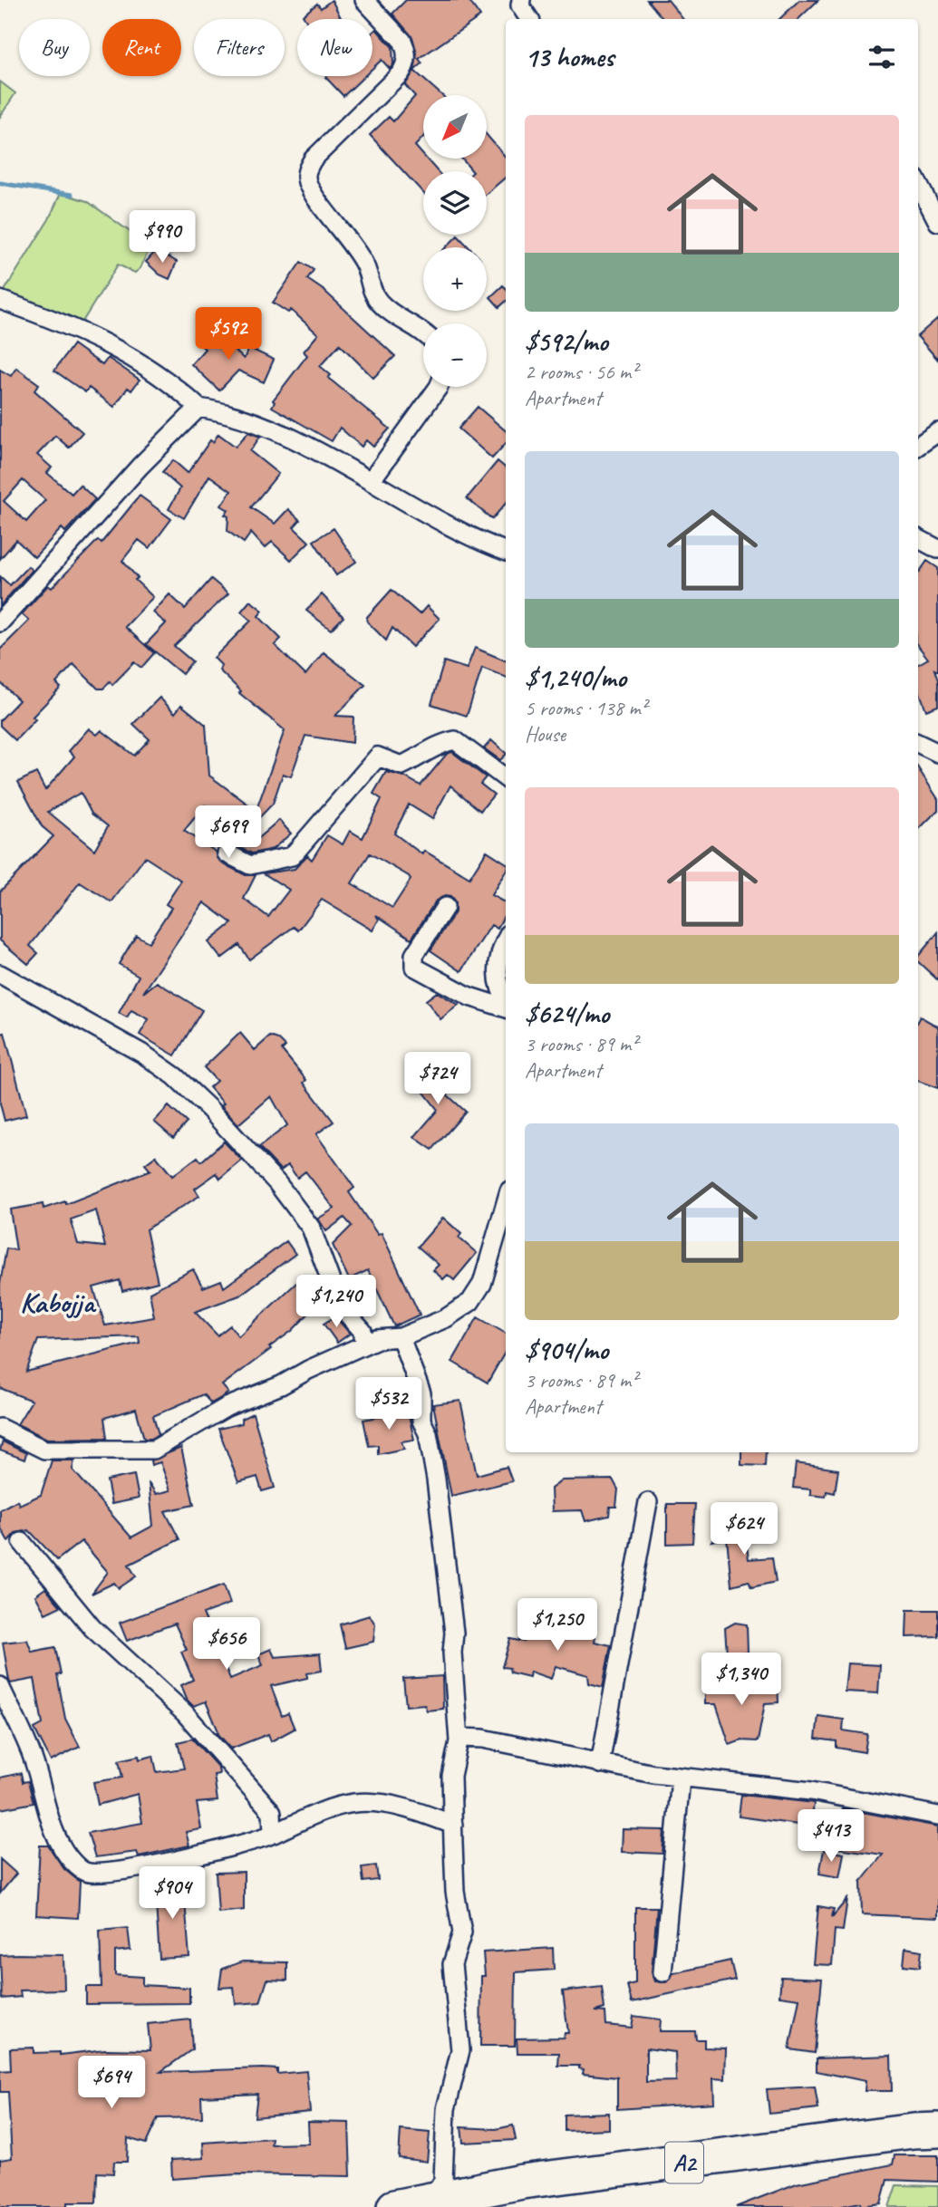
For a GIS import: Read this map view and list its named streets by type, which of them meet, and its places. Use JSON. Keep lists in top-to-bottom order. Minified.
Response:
{"streets":{"highway":["A2"]},"districts":["Kabojja"],"north":"bottom left","page":{"chip":["Buy","Rent","Filters","New"],"heading":"13 homes","map_buttons":["+","−"],"list":[{"name":"$592/mo","note":"2 rooms · 56 m² · Apartment"},{"name":"$1,240/mo","note":"5 rooms · 138 m² · House"},{"name":"$624/mo","note":"3 rooms · 89 m² · Apartment"},{"name":"$904/mo","note":"3 rooms · 89 m² · Apartment"}],"price":["$990","$592","$699","$724","$1,240","$532","$624","$1,250","$656","$1,340","$413","$904","$694"]}}
